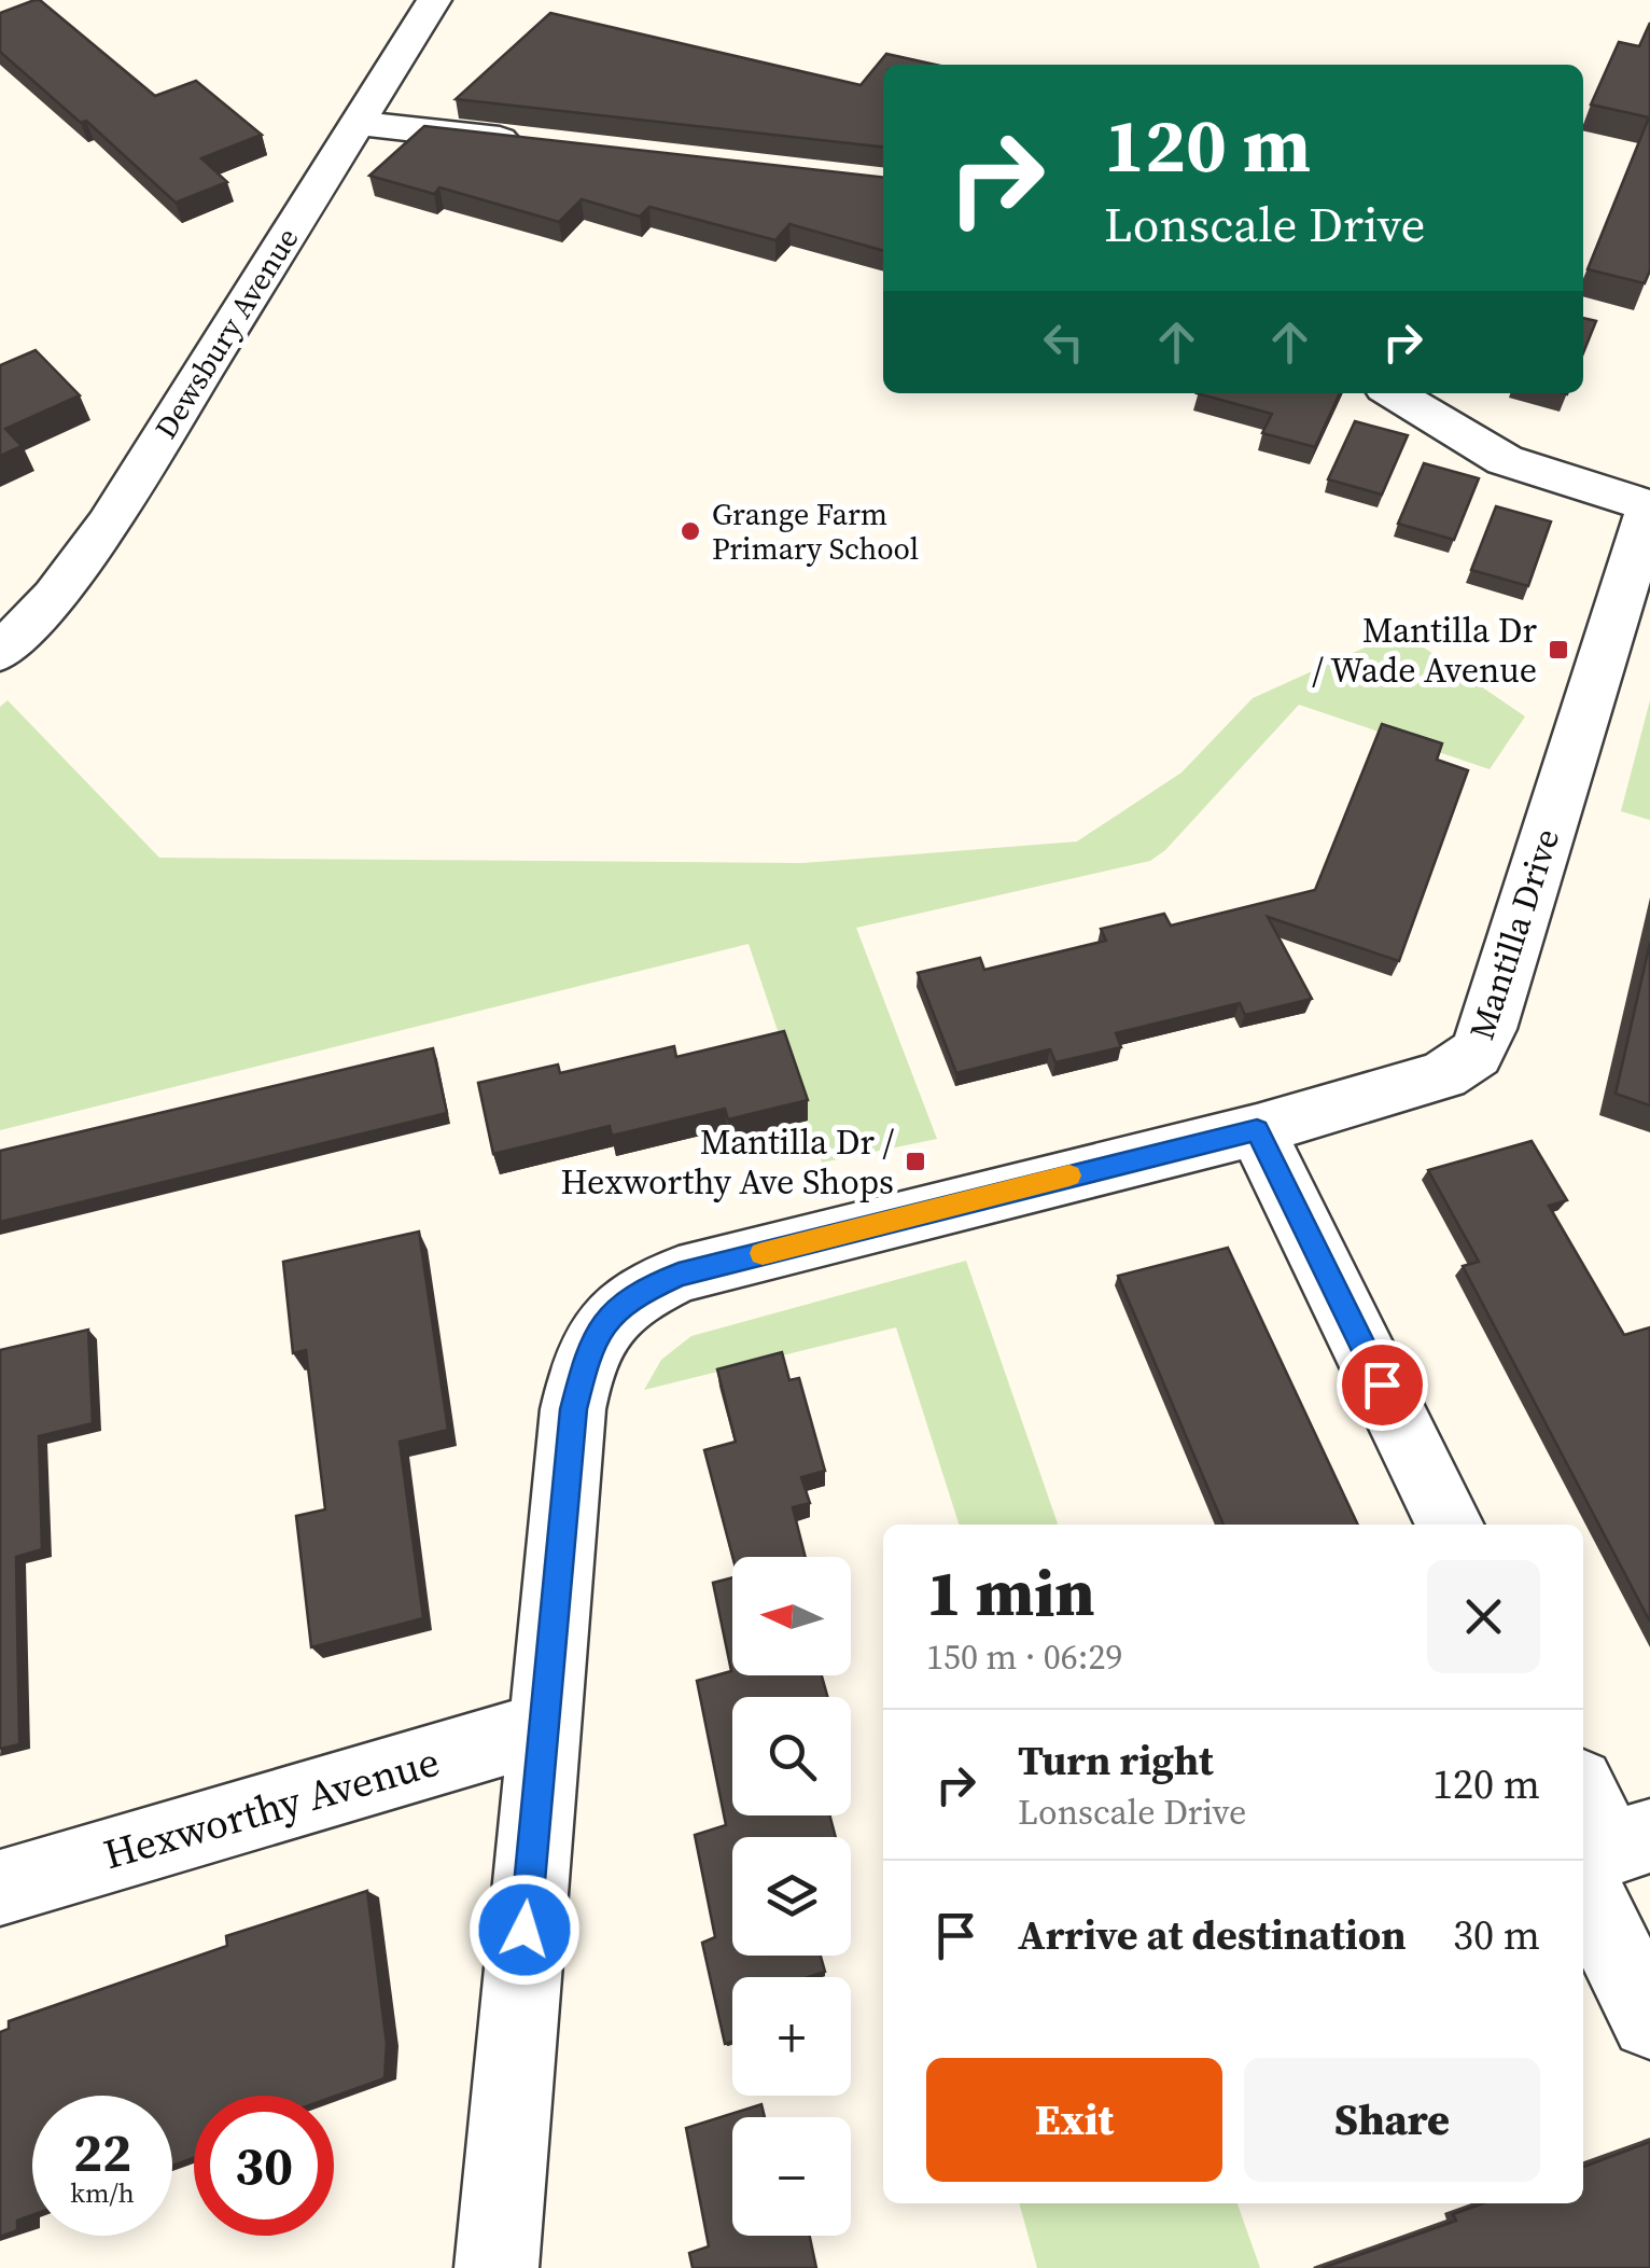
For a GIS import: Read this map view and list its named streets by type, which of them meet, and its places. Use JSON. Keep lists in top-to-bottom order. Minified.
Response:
{"streets":{"street":["Dewsbury Avenue","Mantilla Drive","Hexworthy Avenue"]},"crossings":[["Mantilla Drive","Hexworthy Avenue"]],"places":{"other":["Grange Farm Primary School"],"transit":["Mantilla Dr / Wade Avenue","Mantilla Dr / Hexworthy Ave Shops"]},"north":"left","page":{"turn":["120 m","Lonscale Drive"],"heading":["1 min","150 m · 06:29"],"map_buttons":["+","−"],"list":[{"name":"Turn right","note":"Lonscale Drive","value":"120 m"},{"name":"Arrive at destination","value":"30 m"}],"buttons":["Exit","Share"],"speed":"22 km/h","limit":"30"}}
